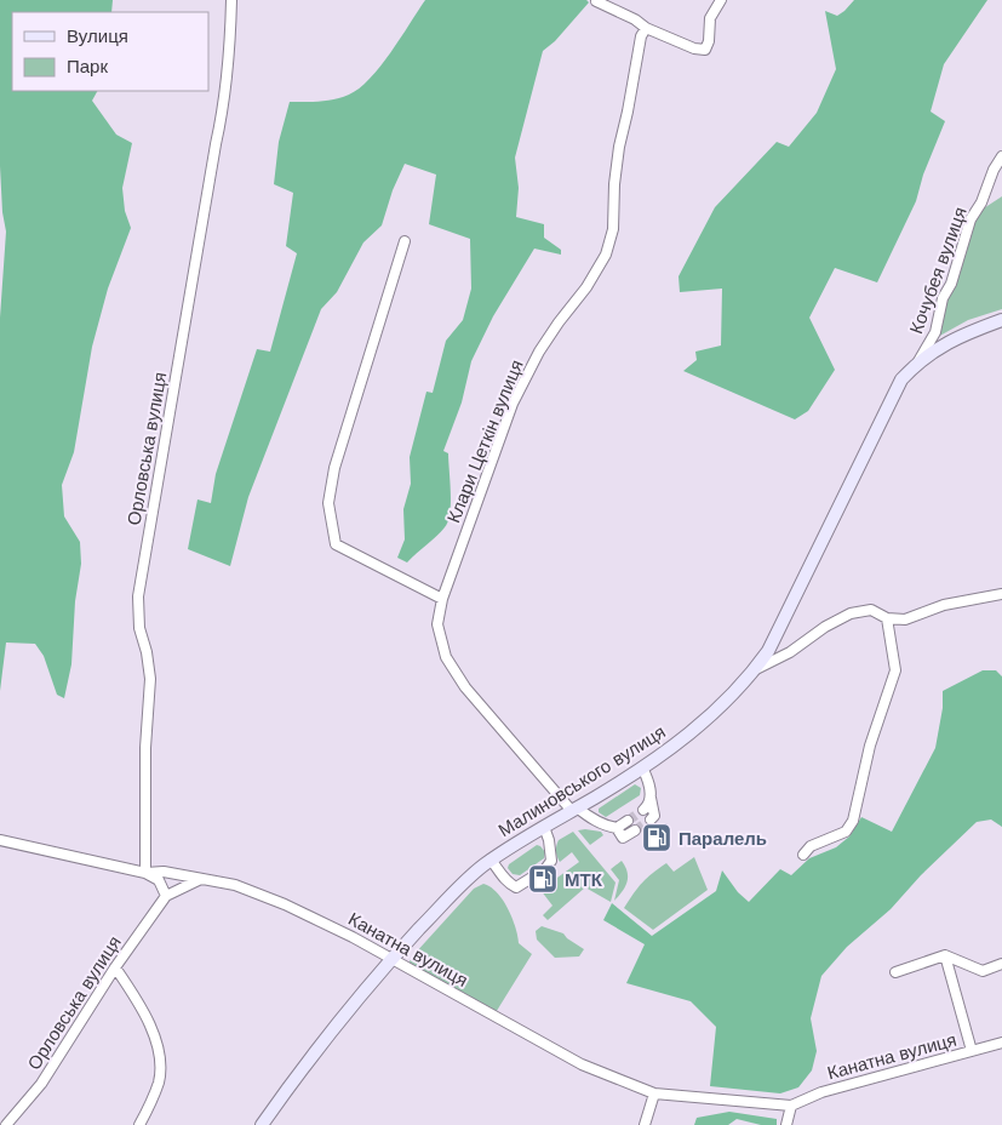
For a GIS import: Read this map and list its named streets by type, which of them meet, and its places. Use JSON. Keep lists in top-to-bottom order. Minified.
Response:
{"streets":{"main road":["Малиновського вулиця"],"street":["Кочубея вулиця","Клари Цеткін вулиця","Орловська вулиця","Канатна вулиця"]},"crossings":[["Кочубея вулиця","Малиновського вулиця"],["Клари Цеткін вулиця","Малиновського вулиця"],["Орловська вулиця","Канатна вулиця"],["Малиновського вулиця","Канатна вулиця"]],"places":{"fuel station":["Паралель","МТК"]},"legend":["Вулиця","Парк"]}
